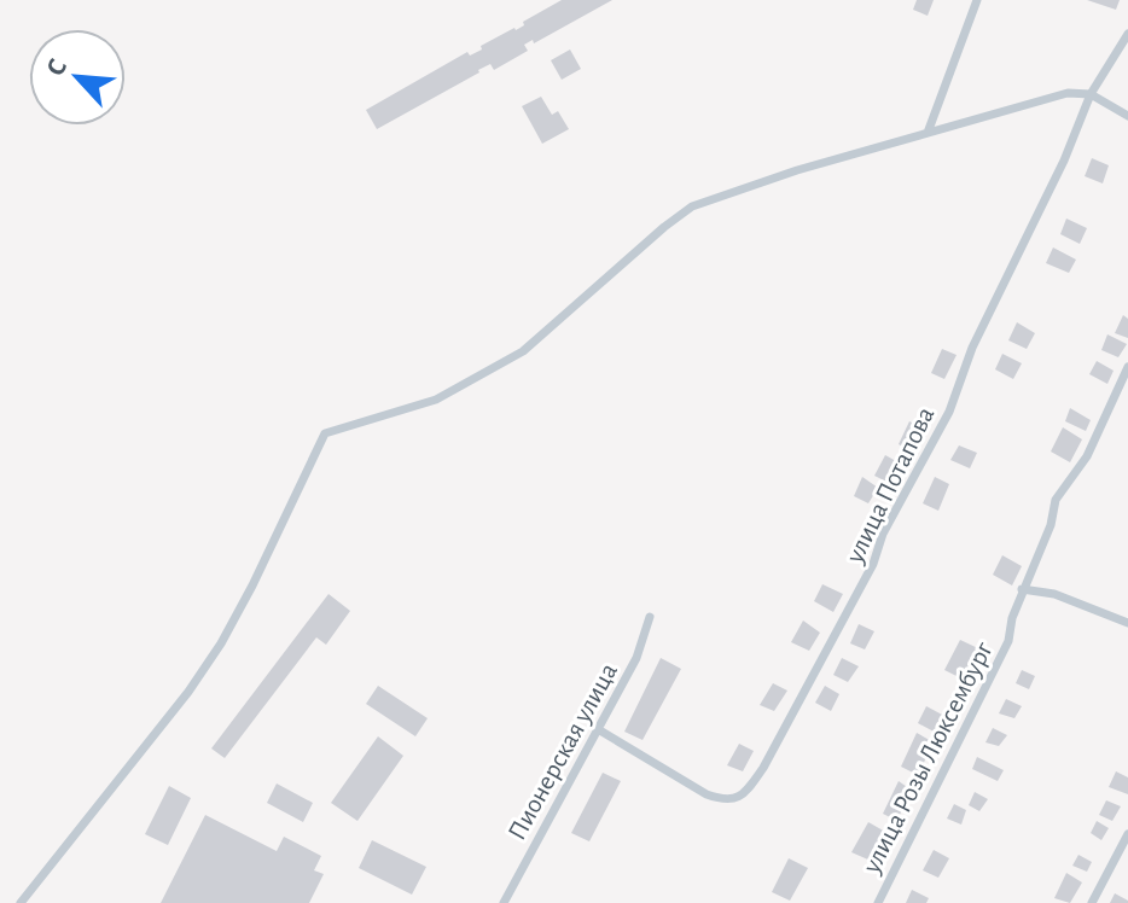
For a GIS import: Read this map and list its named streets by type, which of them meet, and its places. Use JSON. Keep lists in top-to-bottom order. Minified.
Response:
{"streets":{"street":["улица Потапова","Пионерская улица","улица Розы Люксембург"]},"crossings":[["улица Потапова","Пионерская улица"]],"north":"top left"}
